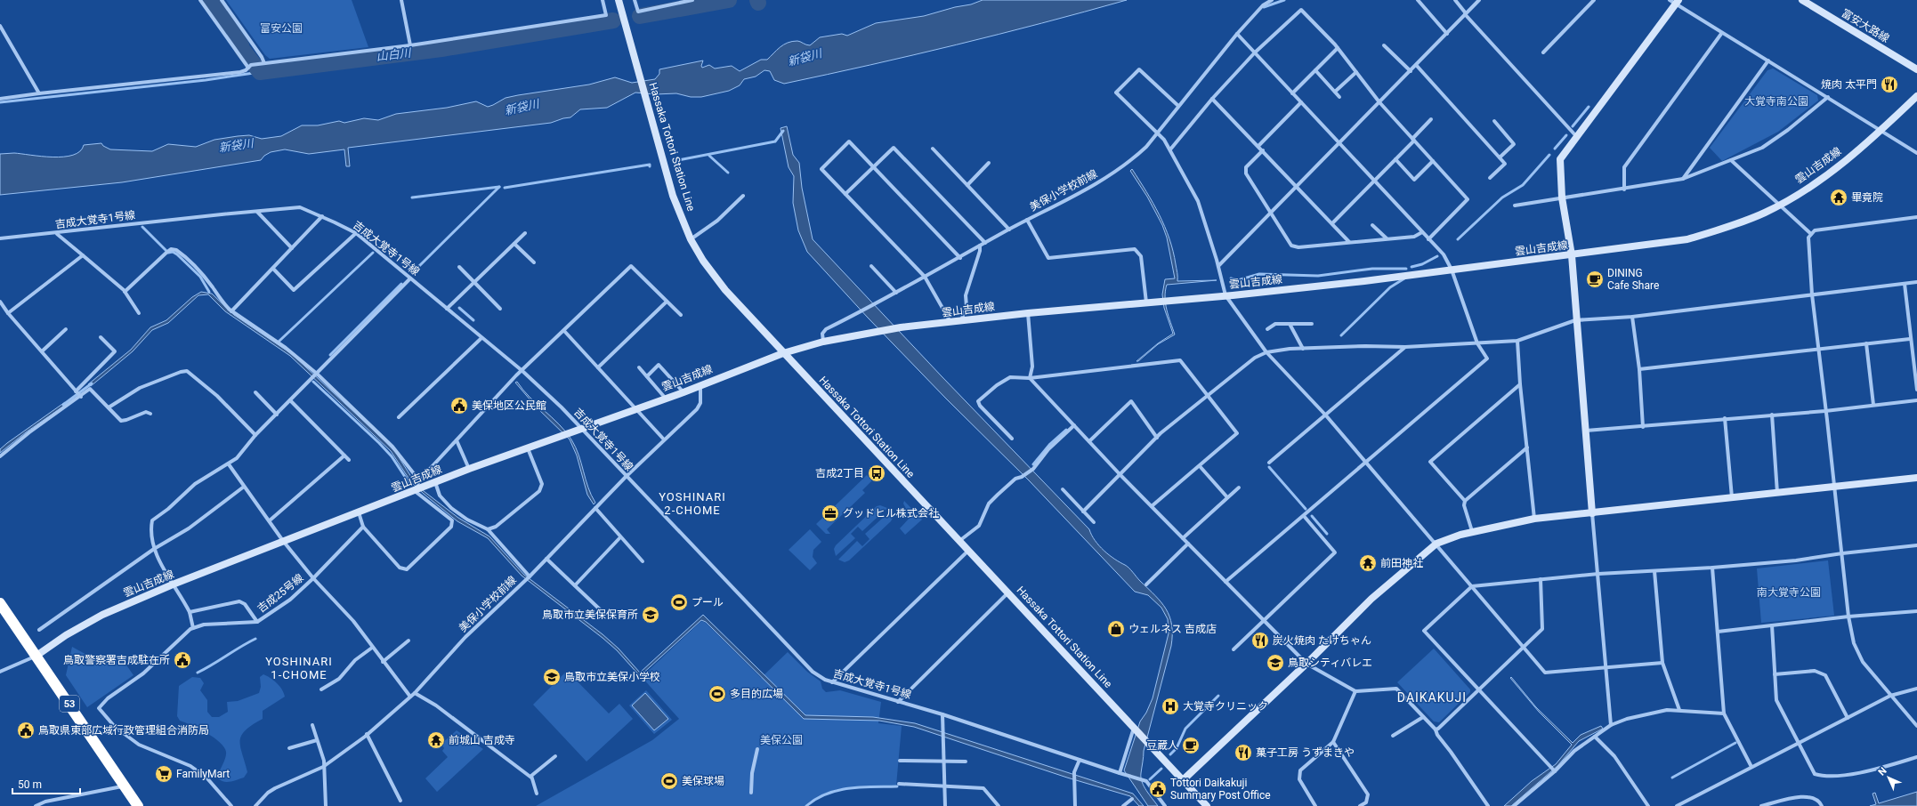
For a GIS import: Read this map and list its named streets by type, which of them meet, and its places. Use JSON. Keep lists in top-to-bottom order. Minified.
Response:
{"streets":{"highway":["53"],"street":["富安大路線","Hassaka Tottori Station Line","雲山吉成線","美保小学校前線","吉成大覚寺1号線","吉成25号線"]},"crossings":[["Hassaka Tottori Station Line","雲山吉成線"],["雲山吉成線","美保小学校前線"],["雲山吉成線","吉成大覚寺1号線"],["雲山吉成線","53"],["美保小学校前線","吉成大覚寺1号線"]],"districts":["YOSHINARI 2-CHOME","YOSHINARI 1-CHOME","DAIKAKUJI"],"water":["山白川","新袋川"],"parks":["富安公園","大覚寺南公園","南大覚寺公園","美保公園"],"places":{"restaurant":["焼肉 太平門","炭火焼肉 たけちゃん","菓子工房 うずまきや"],"temple":["畢竟院","前田神社","前城山 吉成寺"],"cafe":["DINING Cafe Share","豆蔵人"],"public building":["美保地区公民館","鳥取警察署吉成駐在所","鳥取県東部広域行政管理組合消防局","Tottori Daikakuji Summary Post Office"],"bus stop":["吉成2丁目"],"office":["グッドヒル株式会社"],"sports":["プール","多目的広場","美保球場"],"school or university":["鳥取市立美保保育所","鳥取シティバレエ","鳥取市立美保小学校"],"shop":["ウェルネス 吉成店"],"hospital":["大覚寺クリニック"],"supermarket":["FamilyMart"]},"scale_bar":"50 m","north":"top left"}
